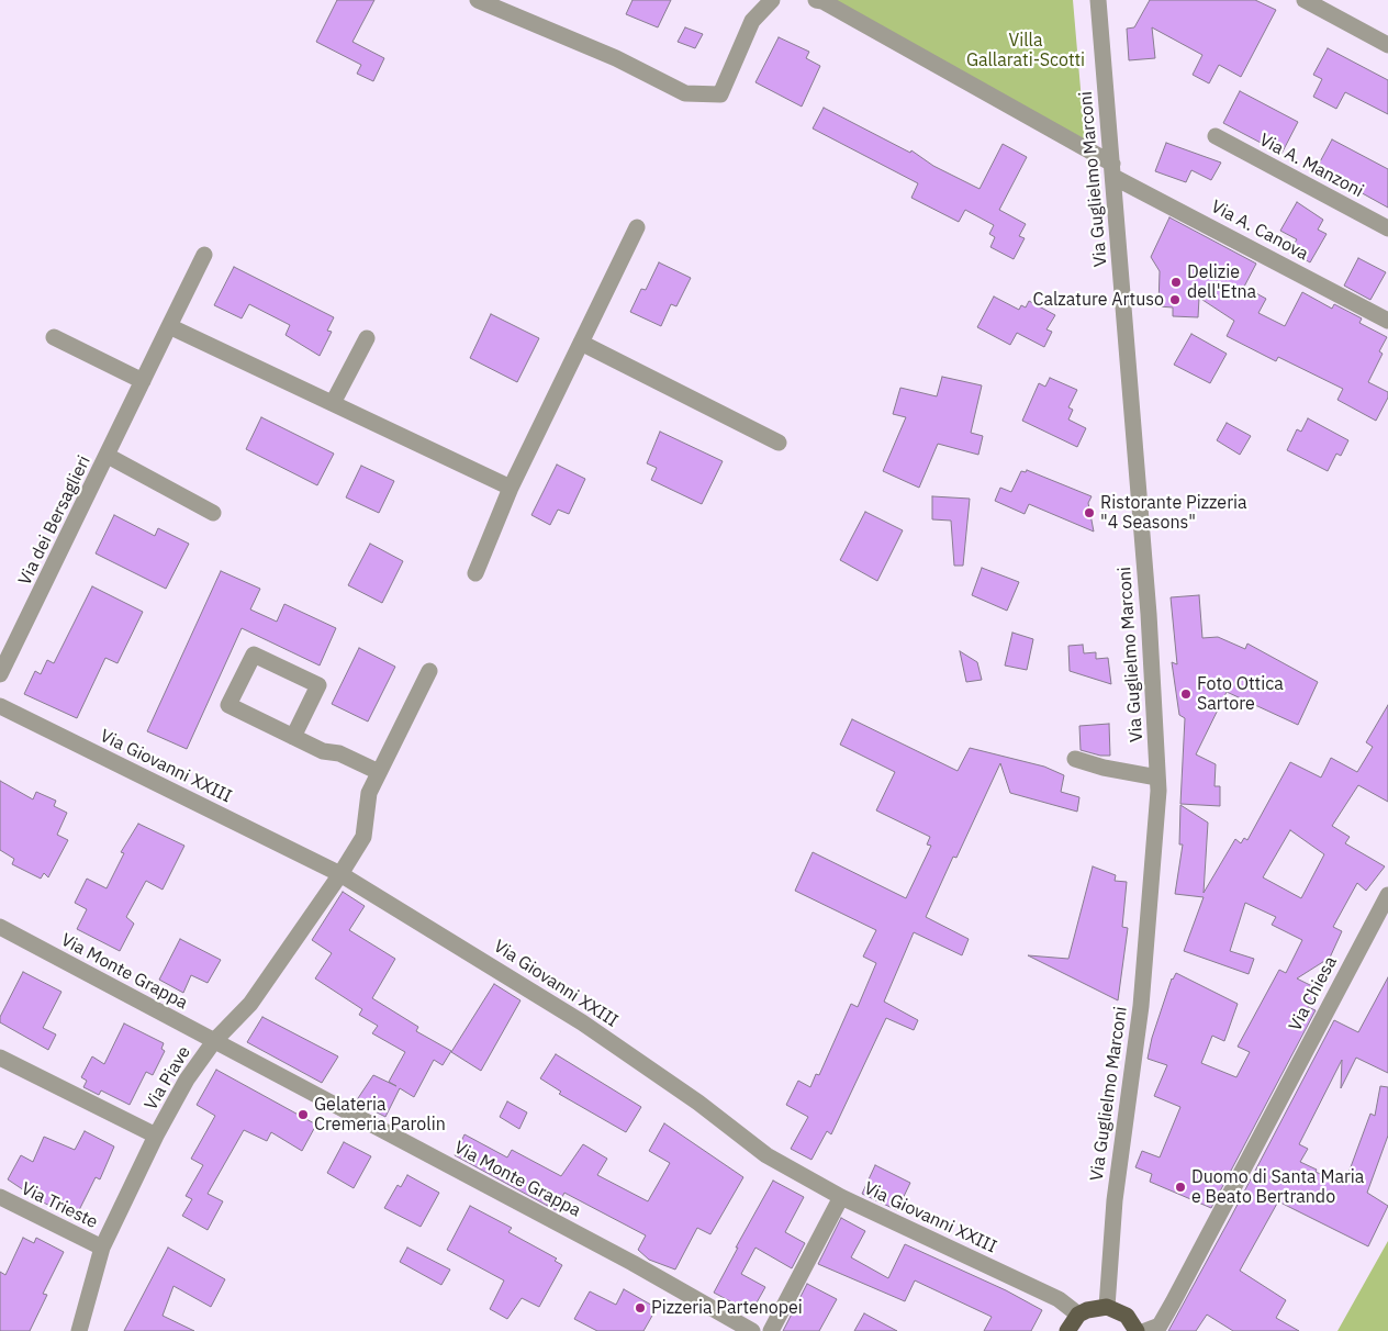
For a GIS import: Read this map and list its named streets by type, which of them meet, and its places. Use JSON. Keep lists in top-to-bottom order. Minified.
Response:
{"streets":{"street":["Via A. Manzoni","Via Guglielmo Marconi","Via A. Canova","Via dei Bersaglieri","Via Giovanni XXIII","Via Monte Grappa","Via Chiesa","Via Piave","Via Trieste"]},"crossings":[["Via Guglielmo Marconi","Via A. Canova"],["Via Giovanni XXIII","Via Piave"],["Via Monte Grappa","Via Piave"],["Via Piave","Via Trieste"]],"parks":["Villa Gallarati-Scotti"],"places":["Delizie dell'Etna","Calzature Artuso","Ristorante Pizzeria \"4 Seasons\"","Foto Ottica Sartore","Gelateria Cremeria Parolin","Duomo di Santa Maria e Beato Bertrando","Pizzeria Partenopei"]}
